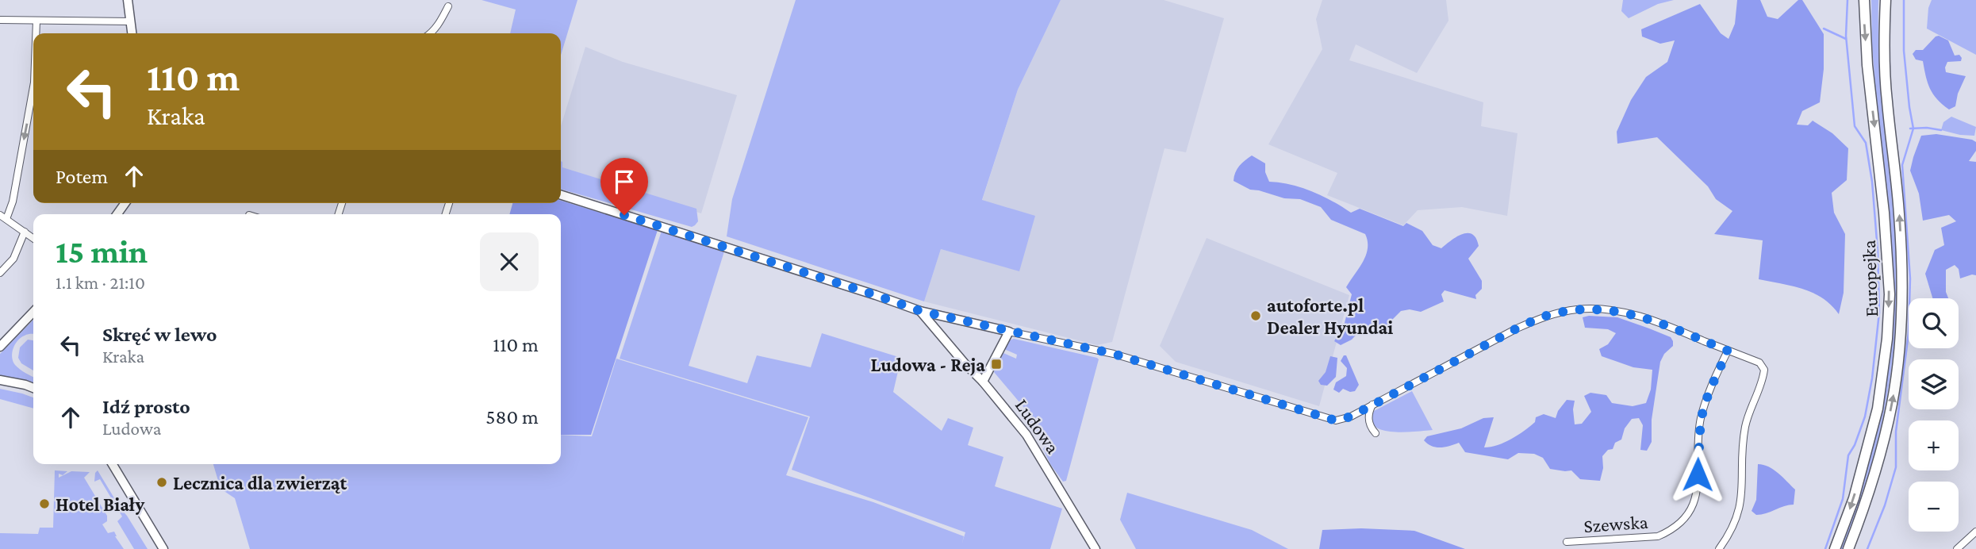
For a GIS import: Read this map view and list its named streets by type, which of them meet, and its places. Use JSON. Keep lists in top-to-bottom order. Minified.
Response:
{"streets":{"main road":["Europejka"],"street":["Ludowa","Szewska"]},"places":{"other":["autoforte.pl Dealer Hyundai","Lecznica dla zwierząt","Hotel Biały"],"transit":["Ludowa - Reja"]},"page":{"turn":["110 m","Kraka"],"then":"Potem","heading":["15 min","1.1 km · 21:10"],"map_buttons":["+","−"],"list":[{"name":"Skręć w lewo","note":"Kraka","value":"110 m"},{"name":"Idź prosto","note":"Ludowa","value":"580 m"}]}}
